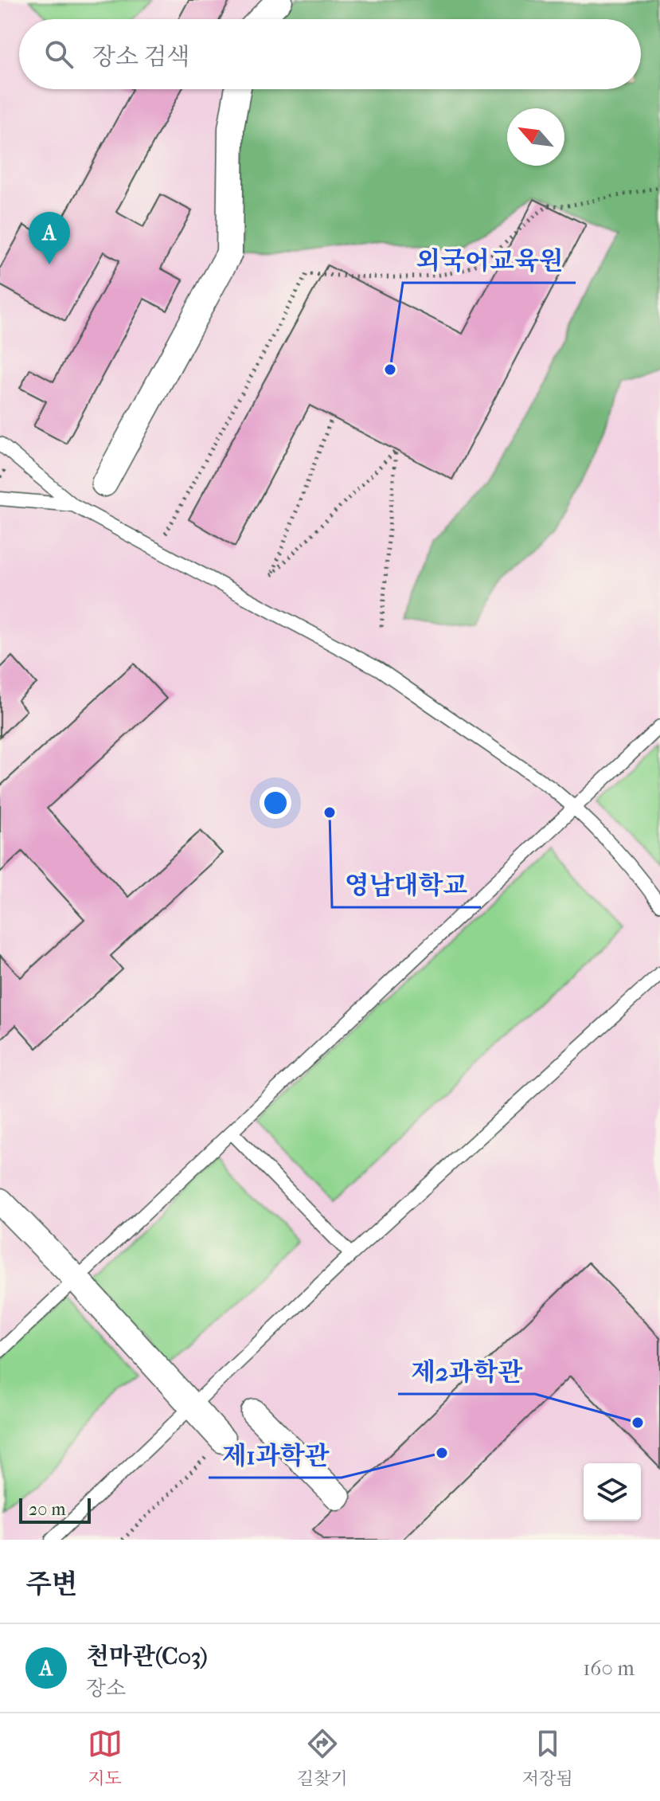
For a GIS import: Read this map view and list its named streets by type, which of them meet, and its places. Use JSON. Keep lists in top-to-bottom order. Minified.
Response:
{"places":["외국어교육원","영남대학교","제2과학관","제1과학관"],"scale_bar":"20 m","north":"top left","page":{"search":"장소 검색","pins":"A","scale":"20 m","heading":"주변","list":[{"mark":"A","name":"천마관(C03)","note":"장소","value":"160 m"}],"nav":["지도","길찾기","저장됨"]}}
